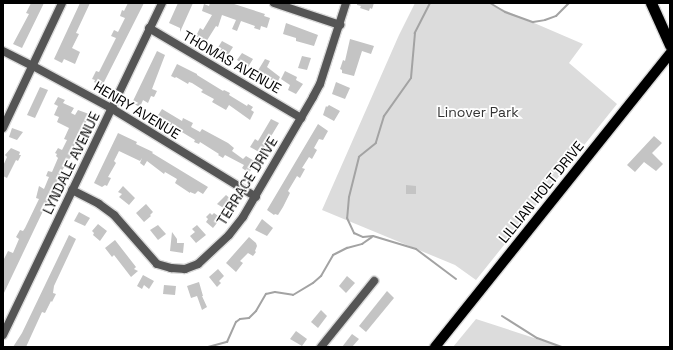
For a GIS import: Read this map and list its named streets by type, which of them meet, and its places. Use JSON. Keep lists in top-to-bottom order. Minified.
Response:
{"streets":{"main road":["LILLIAN HOLT DRIVE"],"street":["THOMAS AVENUE","HENRY AVENUE","LYNDALE AVENUE","TERRACE DRIVE"]},"crossings":[["THOMAS AVENUE","LYNDALE AVENUE"],["THOMAS AVENUE","TERRACE DRIVE"],["HENRY AVENUE","LYNDALE AVENUE"],["HENRY AVENUE","TERRACE DRIVE"],["LYNDALE AVENUE","TERRACE DRIVE"]],"parks":["Linover Park"]}
